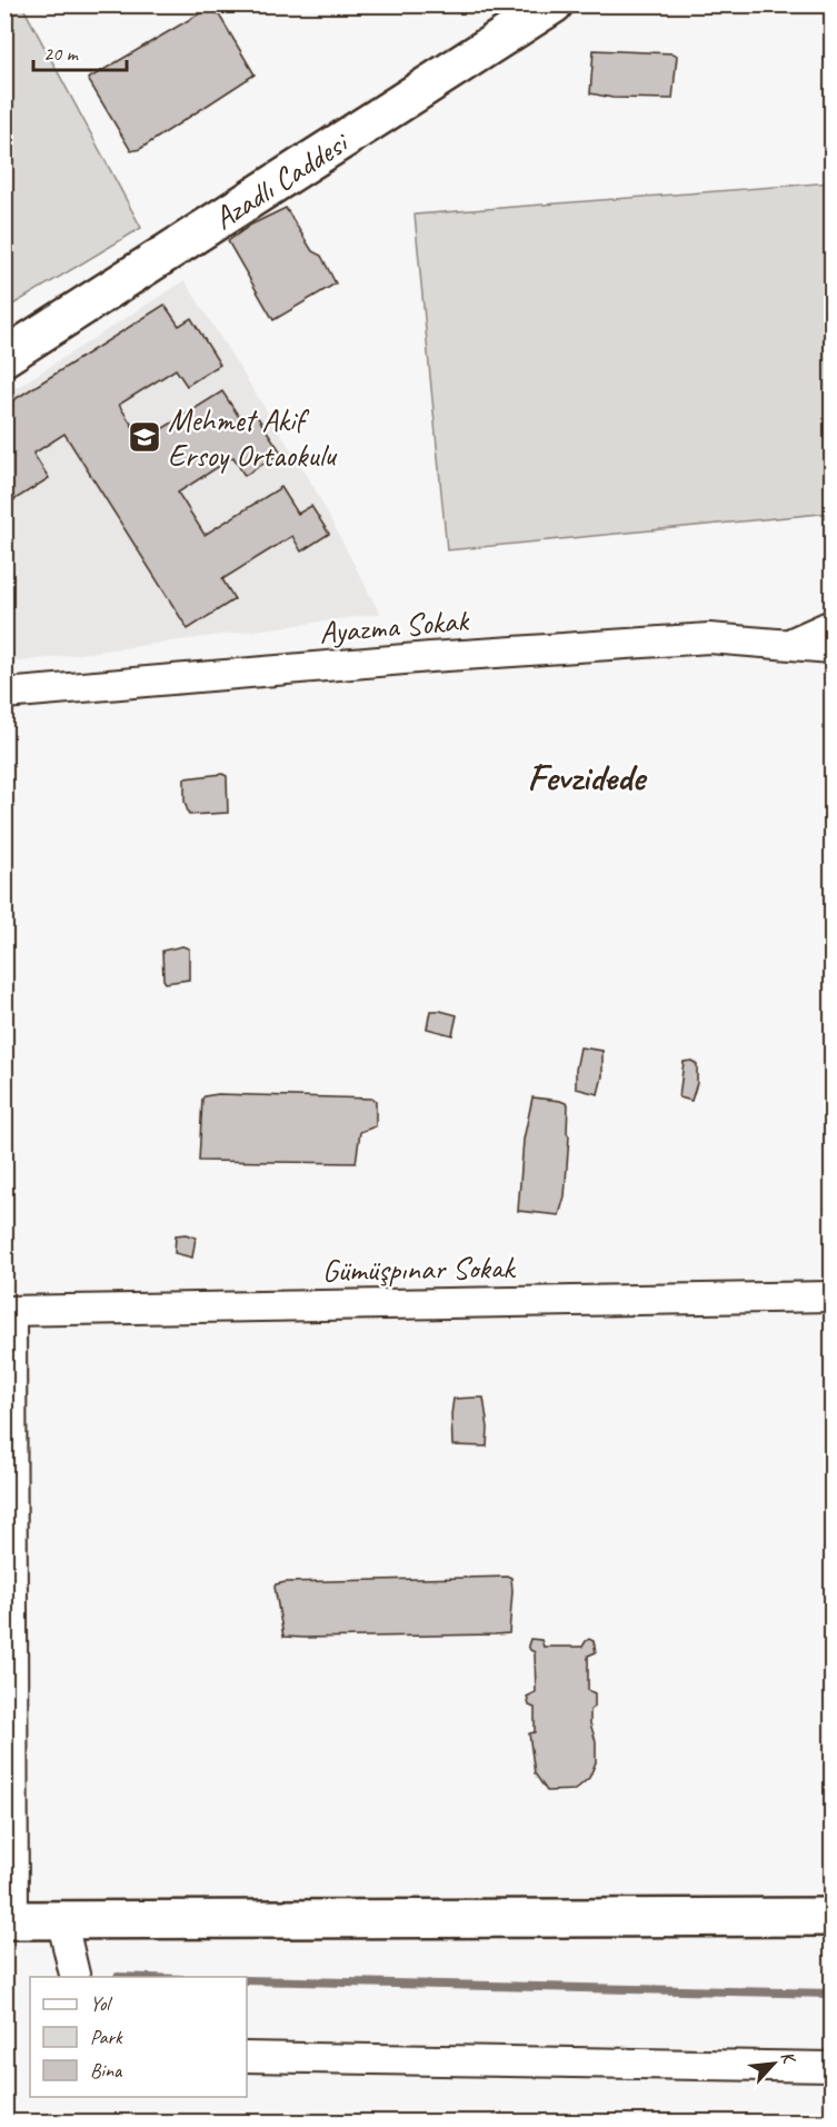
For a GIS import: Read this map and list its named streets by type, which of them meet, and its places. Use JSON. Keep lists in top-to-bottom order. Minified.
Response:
{"streets":{"street":["Azadlı Caddesi","Ayazma Sokak","Gümüşpınar Sokak"]},"districts":["Fevzidede"],"places":{"school or university":["Mehmet Akif Ersoy Ortaokulu"]},"legend":["Yol","Park","Bina"],"scale_bar":"20 m","north":"top right"}
